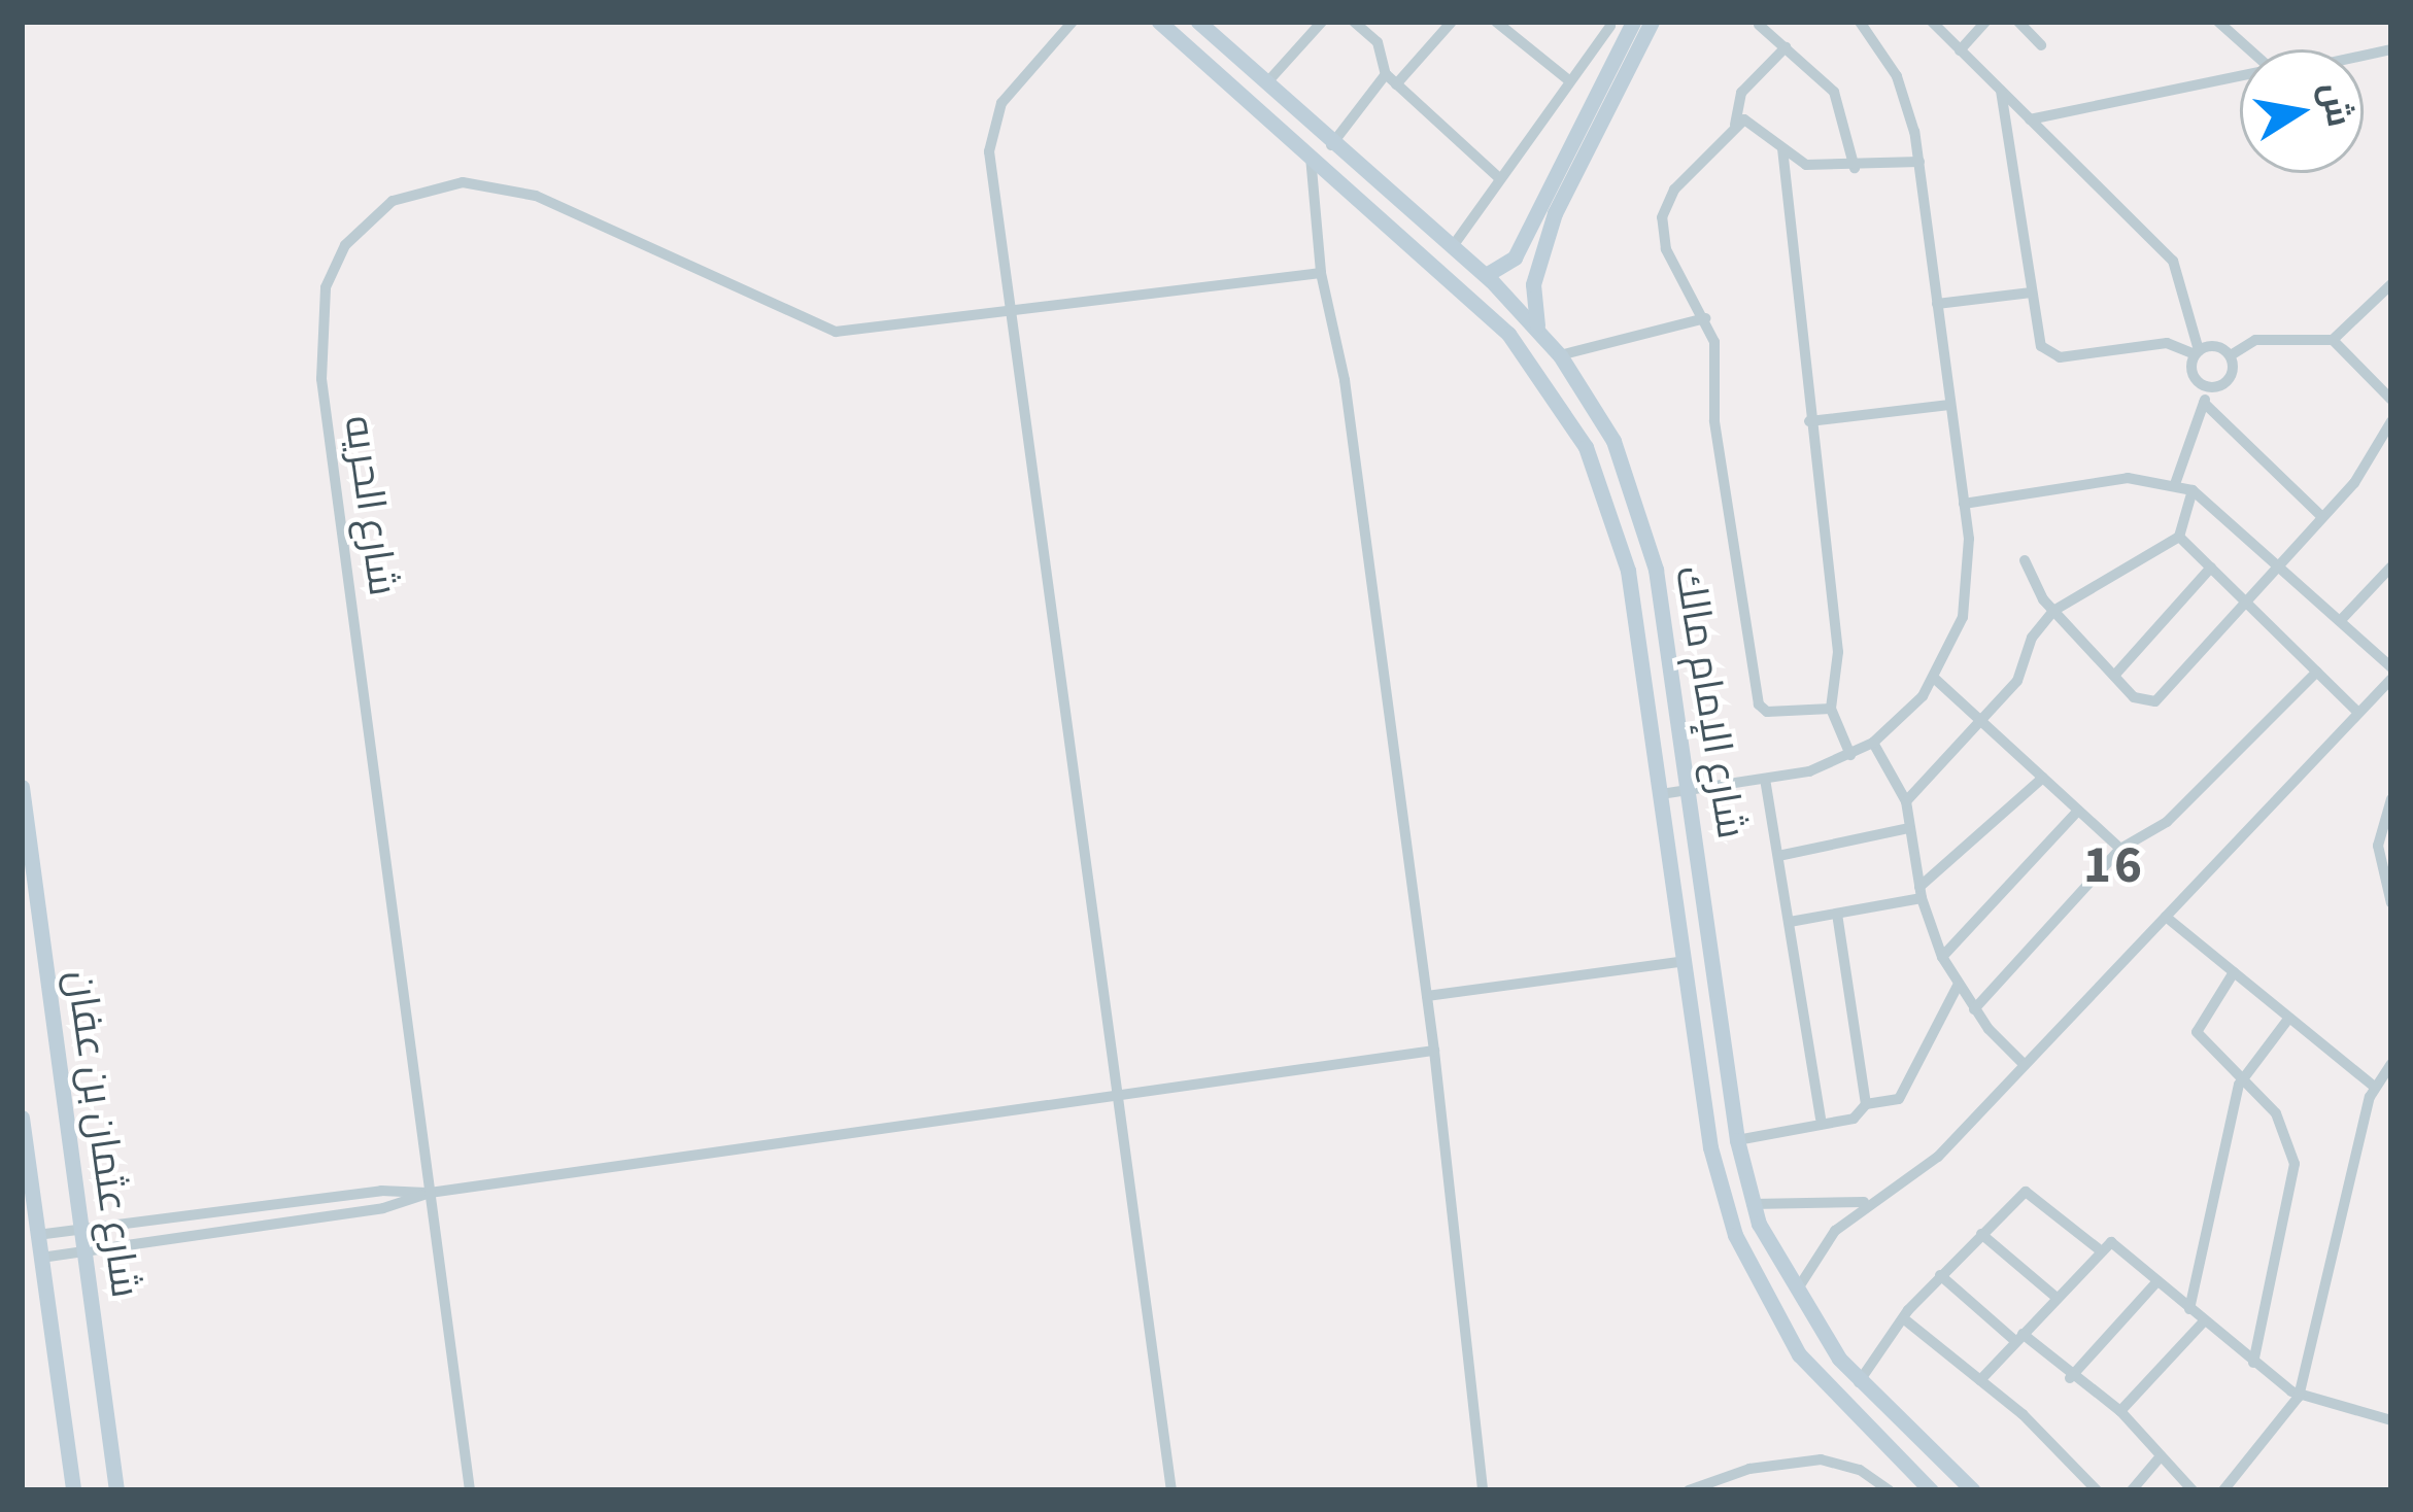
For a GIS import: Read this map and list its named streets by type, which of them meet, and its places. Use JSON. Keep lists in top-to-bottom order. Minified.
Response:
{"streets":{"street":["شارع الحريه","شارع الإمام مالك","شارع عثمان بن عفان"]},"districts":["16"],"north":"right"}
